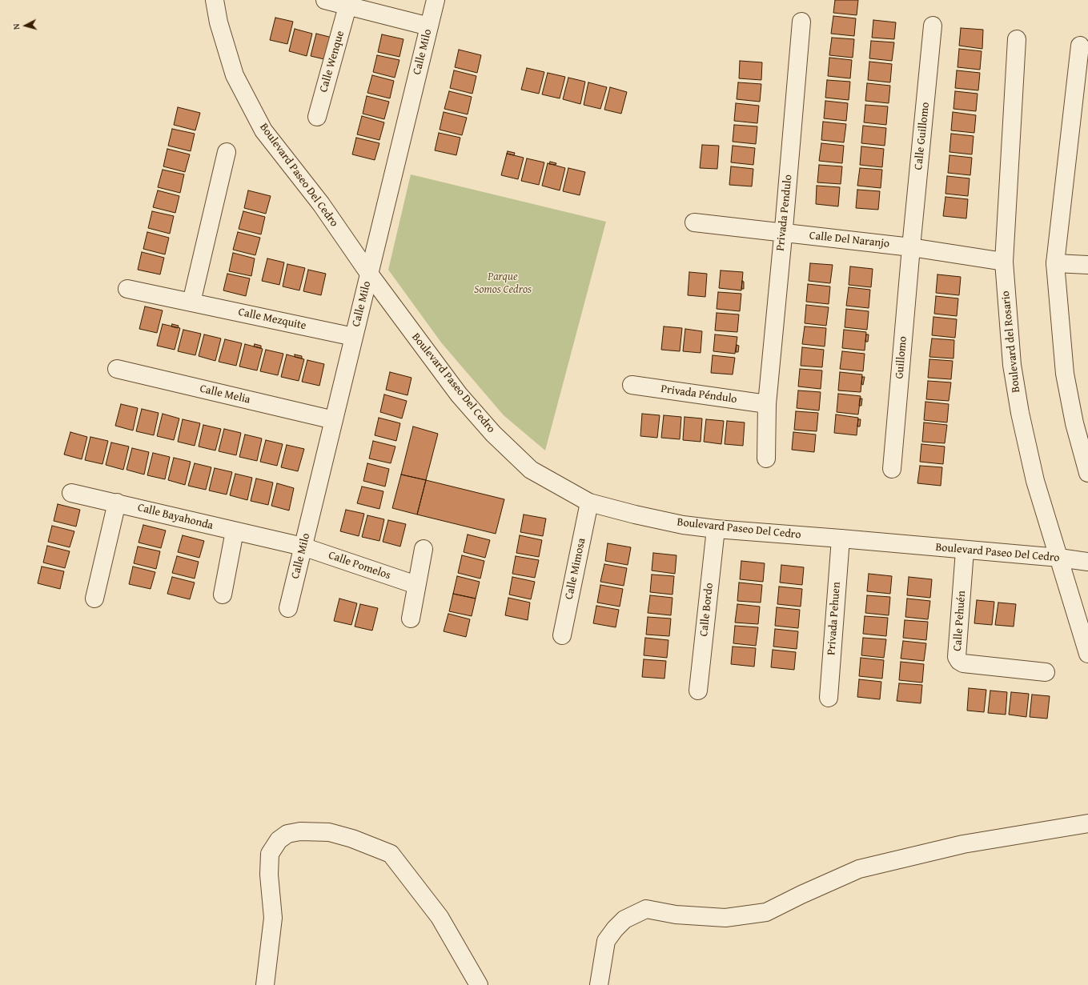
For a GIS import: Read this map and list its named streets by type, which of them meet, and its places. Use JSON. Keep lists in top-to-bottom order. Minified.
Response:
{"streets":{"street":["Calle Milo","Calle Wenque","Calle Guillomo","Boulevard Paseo Del Cedro","Privada Pendulo","Calle Del Naranjo","Calle Mezquite","Boulevard del Rosario","Guillomo","Calle Melia","Privada Péndulo","Calle Bayahonda","Calle Pomelos","Calle Mimosa","Calle Bordo","Privada Pehuen","Calle Pehuén"]},"crossings":[["Calle Milo","Boulevard Paseo Del Cedro"],["Calle Milo","Calle Mezquite"],["Calle Milo","Calle Melia"],["Calle Milo","Calle Bayahonda"],["Calle Milo","Calle Pomelos"],["Calle Guillomo","Calle Del Naranjo"],["Calle Guillomo","Guillomo"],["Boulevard Paseo Del Cedro","Boulevard del Rosario"],["Boulevard Paseo Del Cedro","Calle Mimosa"],["Boulevard Paseo Del Cedro","Calle Bordo"],["Boulevard Paseo Del Cedro","Privada Pehuen"],["Boulevard Paseo Del Cedro","Calle Pehuén"],["Privada Pendulo","Calle Del Naranjo"],["Privada Pendulo","Privada Péndulo"],["Calle Del Naranjo","Boulevard del Rosario"],["Calle Del Naranjo","Guillomo"],["Calle Bayahonda","Calle Pomelos"]],"parks":["Parque Somos Cedros"],"north":"left"}
